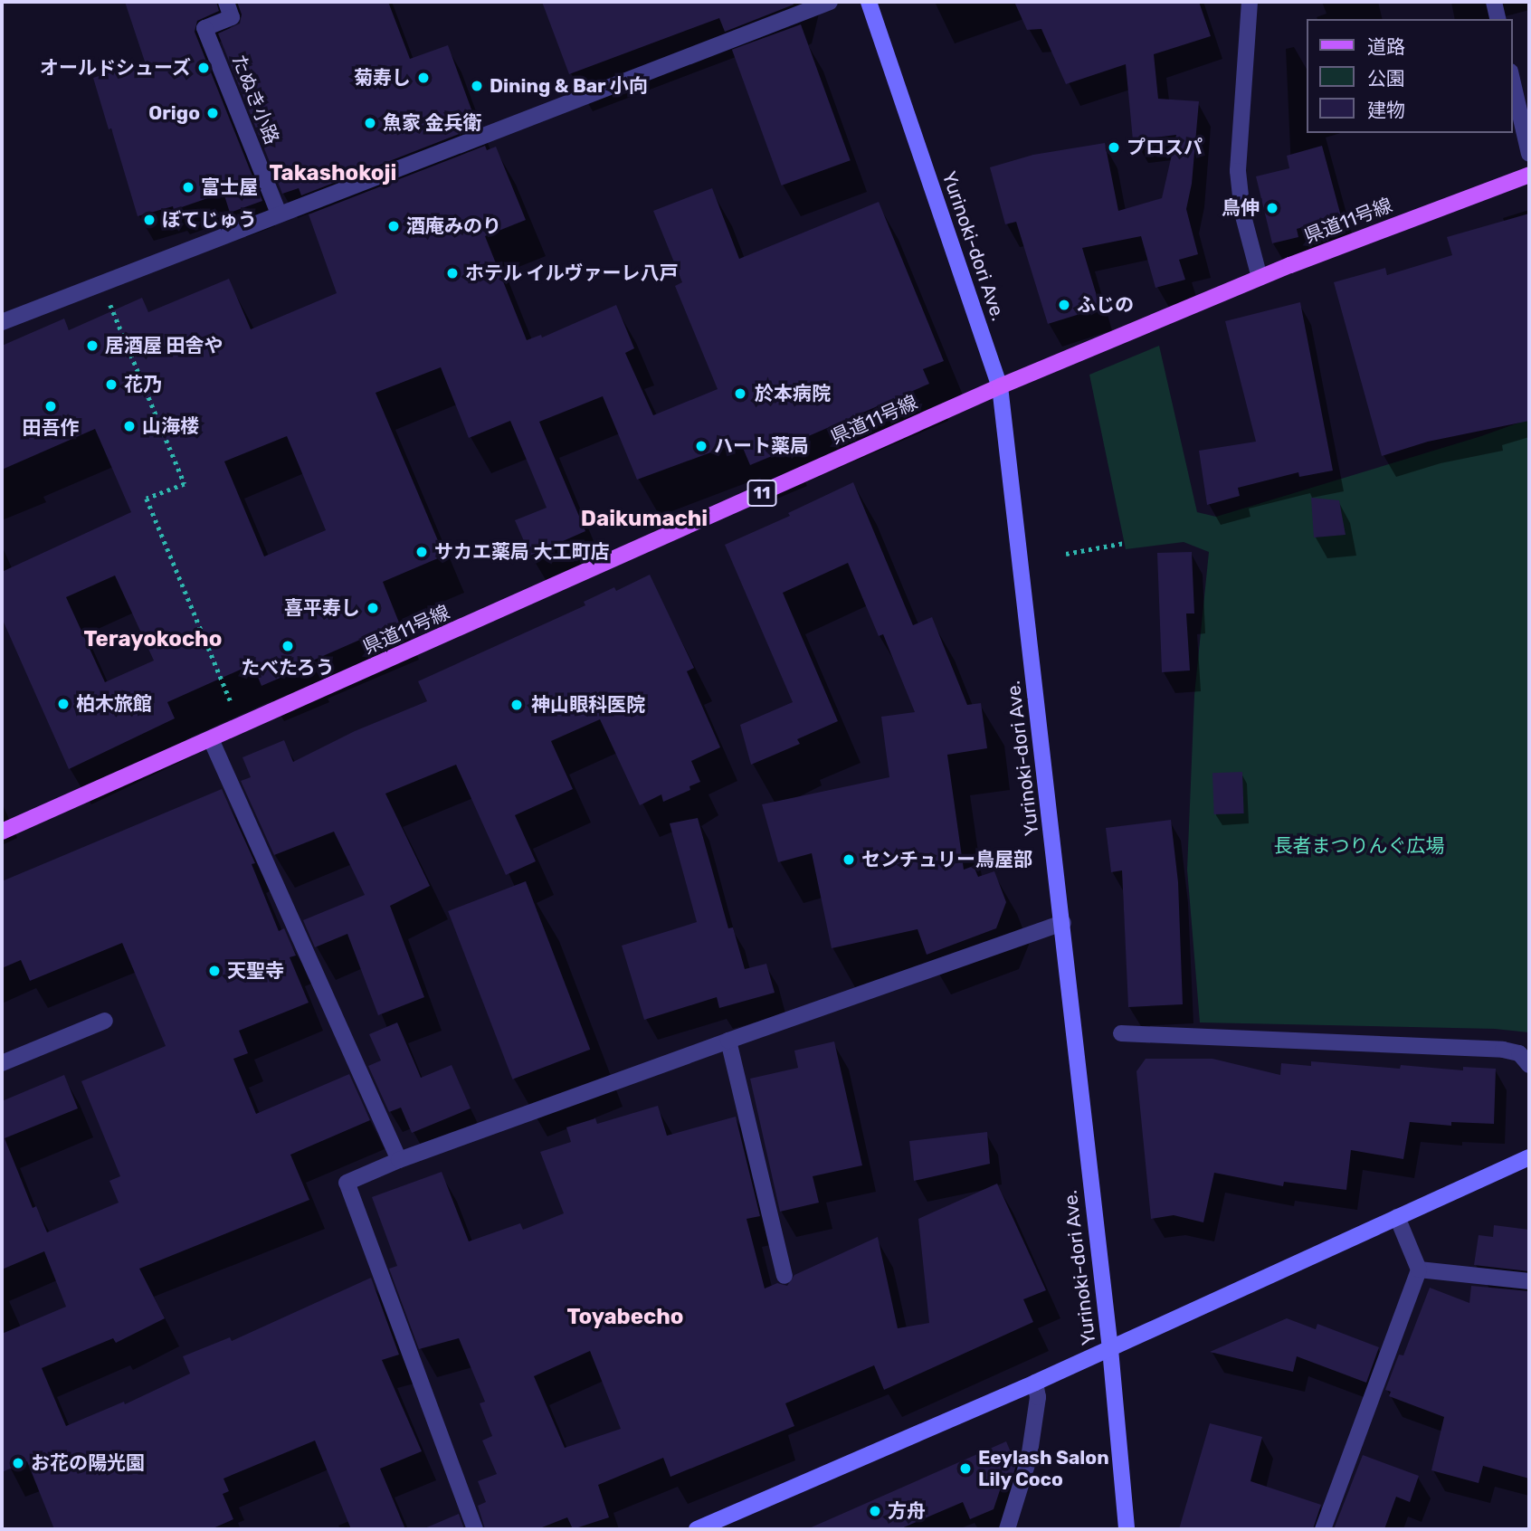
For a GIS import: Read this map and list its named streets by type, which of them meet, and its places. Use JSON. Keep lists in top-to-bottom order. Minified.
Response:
{"streets":{"main road":["県道11号線","11"],"street":["たぬき小路","Yurinoki-dori Ave."]},"crossings":[["県道11号線","Yurinoki-dori Ave."]],"districts":["Takashokoji","Daikumachi","Terayokocho","Toyabecho"],"parks":["長者まつりんぐ広場"],"places":["オールドシューズ","菊寿し","Dining & Bar 小向","Origo","魚家 金兵衛","プロスパ","富士屋","鳥伸","ぼてじゅう","酒庵みのり","ホテル イルヴァーレ八戸","ふじの","居酒屋 田舎や","花乃","於本病院","田吾作","山海楼","ハート薬局","サカエ薬局 大工町店","喜平寿し","たべたろう","柏木旅館","神山眼科医院","センチュリー鳥屋部","天聖寺","お花の陽光園","Eeylash Salon Lily Coco","方舟"],"legend":["道路","公園","建物"]}
